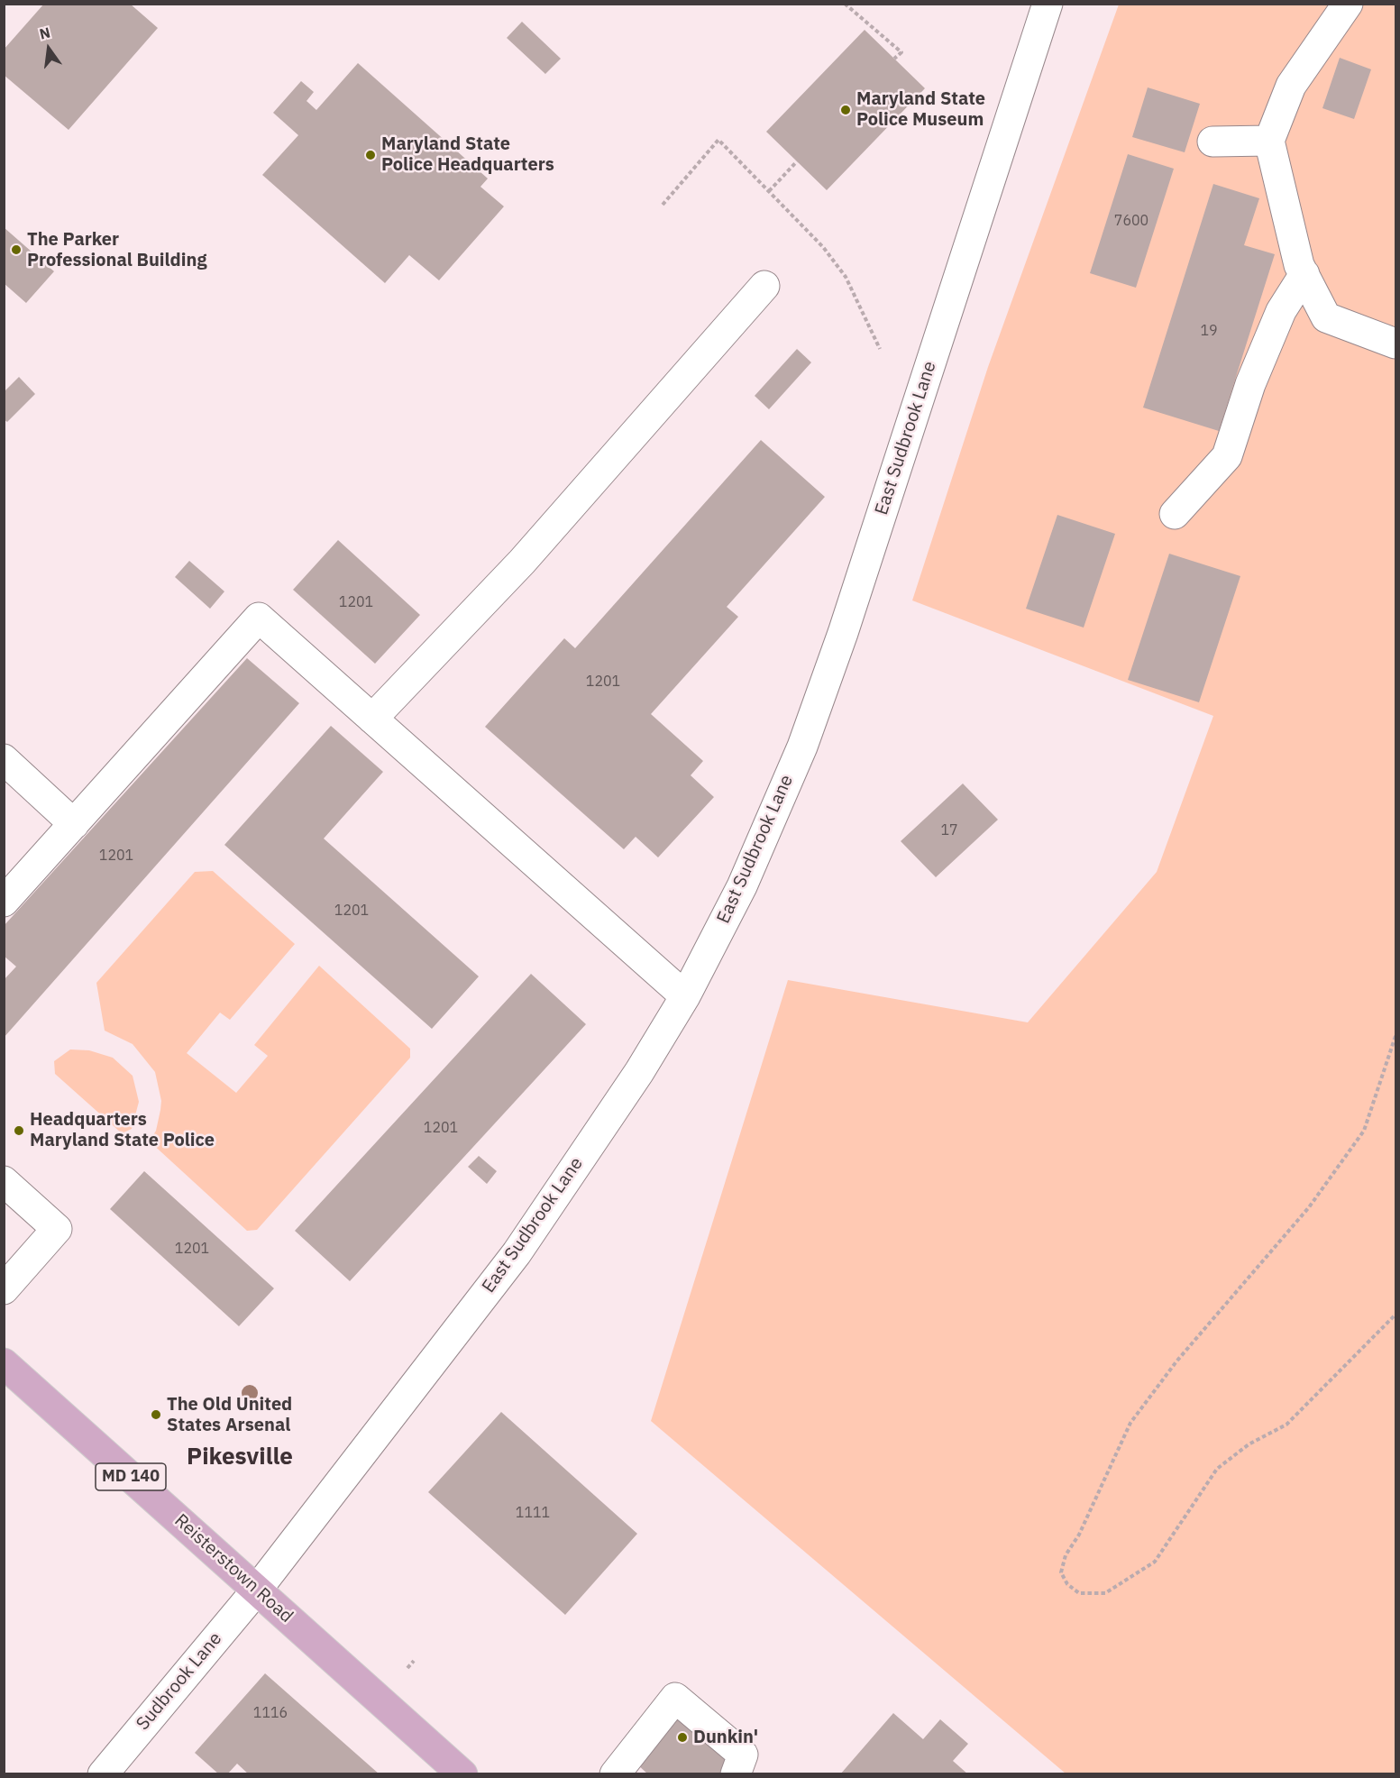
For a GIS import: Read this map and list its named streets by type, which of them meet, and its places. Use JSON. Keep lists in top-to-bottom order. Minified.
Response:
{"streets":{"main road":["MD 140","Reisterstown Road"],"street":["East Sudbrook Lane","Sudbrook Lane"]},"crossings":[["East Sudbrook Lane","Reisterstown Road"],["East Sudbrook Lane","Sudbrook Lane"],["Reisterstown Road","Sudbrook Lane"]],"districts":["Pikesville"],"places":["Maryland State Police Museum","Maryland State Police Headquarters","The Parker Professional Building","Headquarters Maryland State Police","The Old United States Arsenal","Dunkin'"],"house_numbers":["7600","19","1201","1201","17","1201","1201","1201","1201","1111","1116"],"north":"top"}
